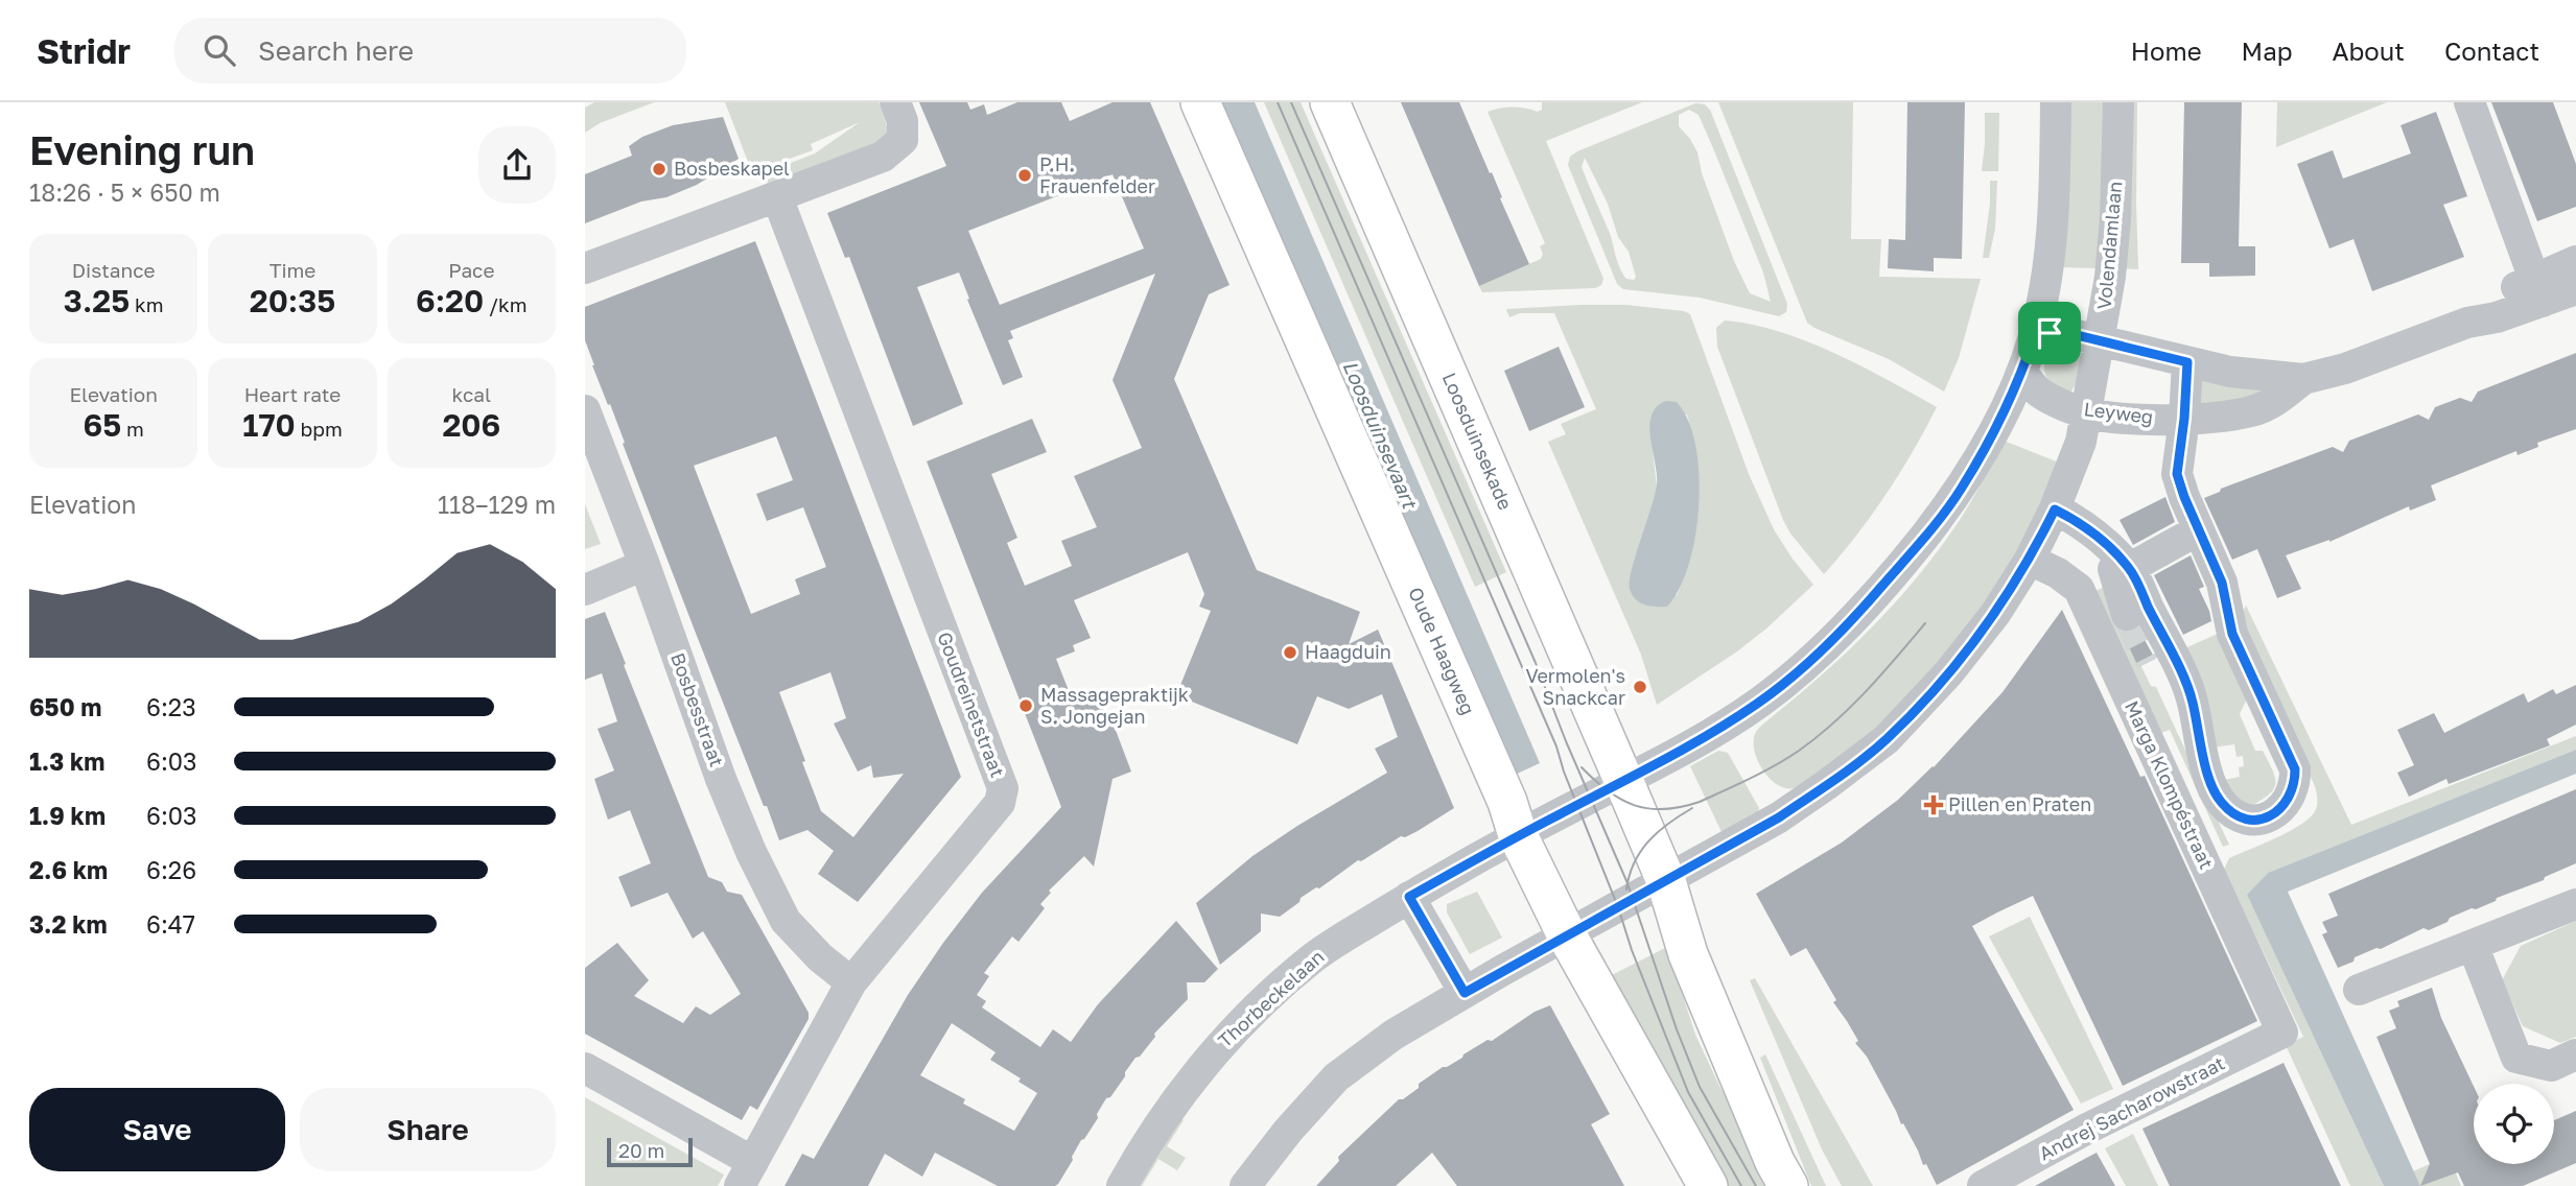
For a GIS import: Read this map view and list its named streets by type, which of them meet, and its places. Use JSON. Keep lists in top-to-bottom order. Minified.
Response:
{"streets":{"main road":["Loosduinsekade","Oude Haagweg"],"street":["Volendamlaan","Leyweg","Goudreinetstraat","Bosbesstraat","Marga Klompéstraat","Thorbeckelaan","Andrej Sacharowstraat"]},"crossings":[["Volendamlaan","Leyweg"],["Volendamlaan","Oude Haagweg"],["Volendamlaan","Marga Klompéstraat"],["Loosduinsekade","Thorbeckelaan"],["Oude Haagweg","Thorbeckelaan"],["Goudreinetstraat","Bosbesstraat"],["Marga Klompéstraat","Andrej Sacharowstraat"]],"water":["Loosduinsevaart"],"places":{"other":["Bosbeskapel","P.H. Frauenfelder","Haagduin","Vermolen's Snackcar","Massagepraktijk S. Jongejan"],"health":["Pillen en Praten"]},"scale_bar":"20 m","page":{"header":"Stridr","search":"Search here","nav":["Home","Map","About","Contact"],"heading":["Evening run","18:26 · 5 × 650 m"],"stats":[["Distance","3.25 km"],["Time","20:35"],["Pace","6:20 /km"],["Elevation","65 m"],["Heart rate","170 bpm"],["kcal","206"]],"chart":["Elevation","118–129 m"],"list":[{"name":"650 m","note":"6:23"},{"name":"1.3 km","note":"6:03"},{"name":"1.9 km","note":"6:03"},{"name":"2.6 km","note":"6:26"},{"name":"3.2 km","note":"6:47"}],"buttons":["Save","Share"],"scale":"20 m"}}
